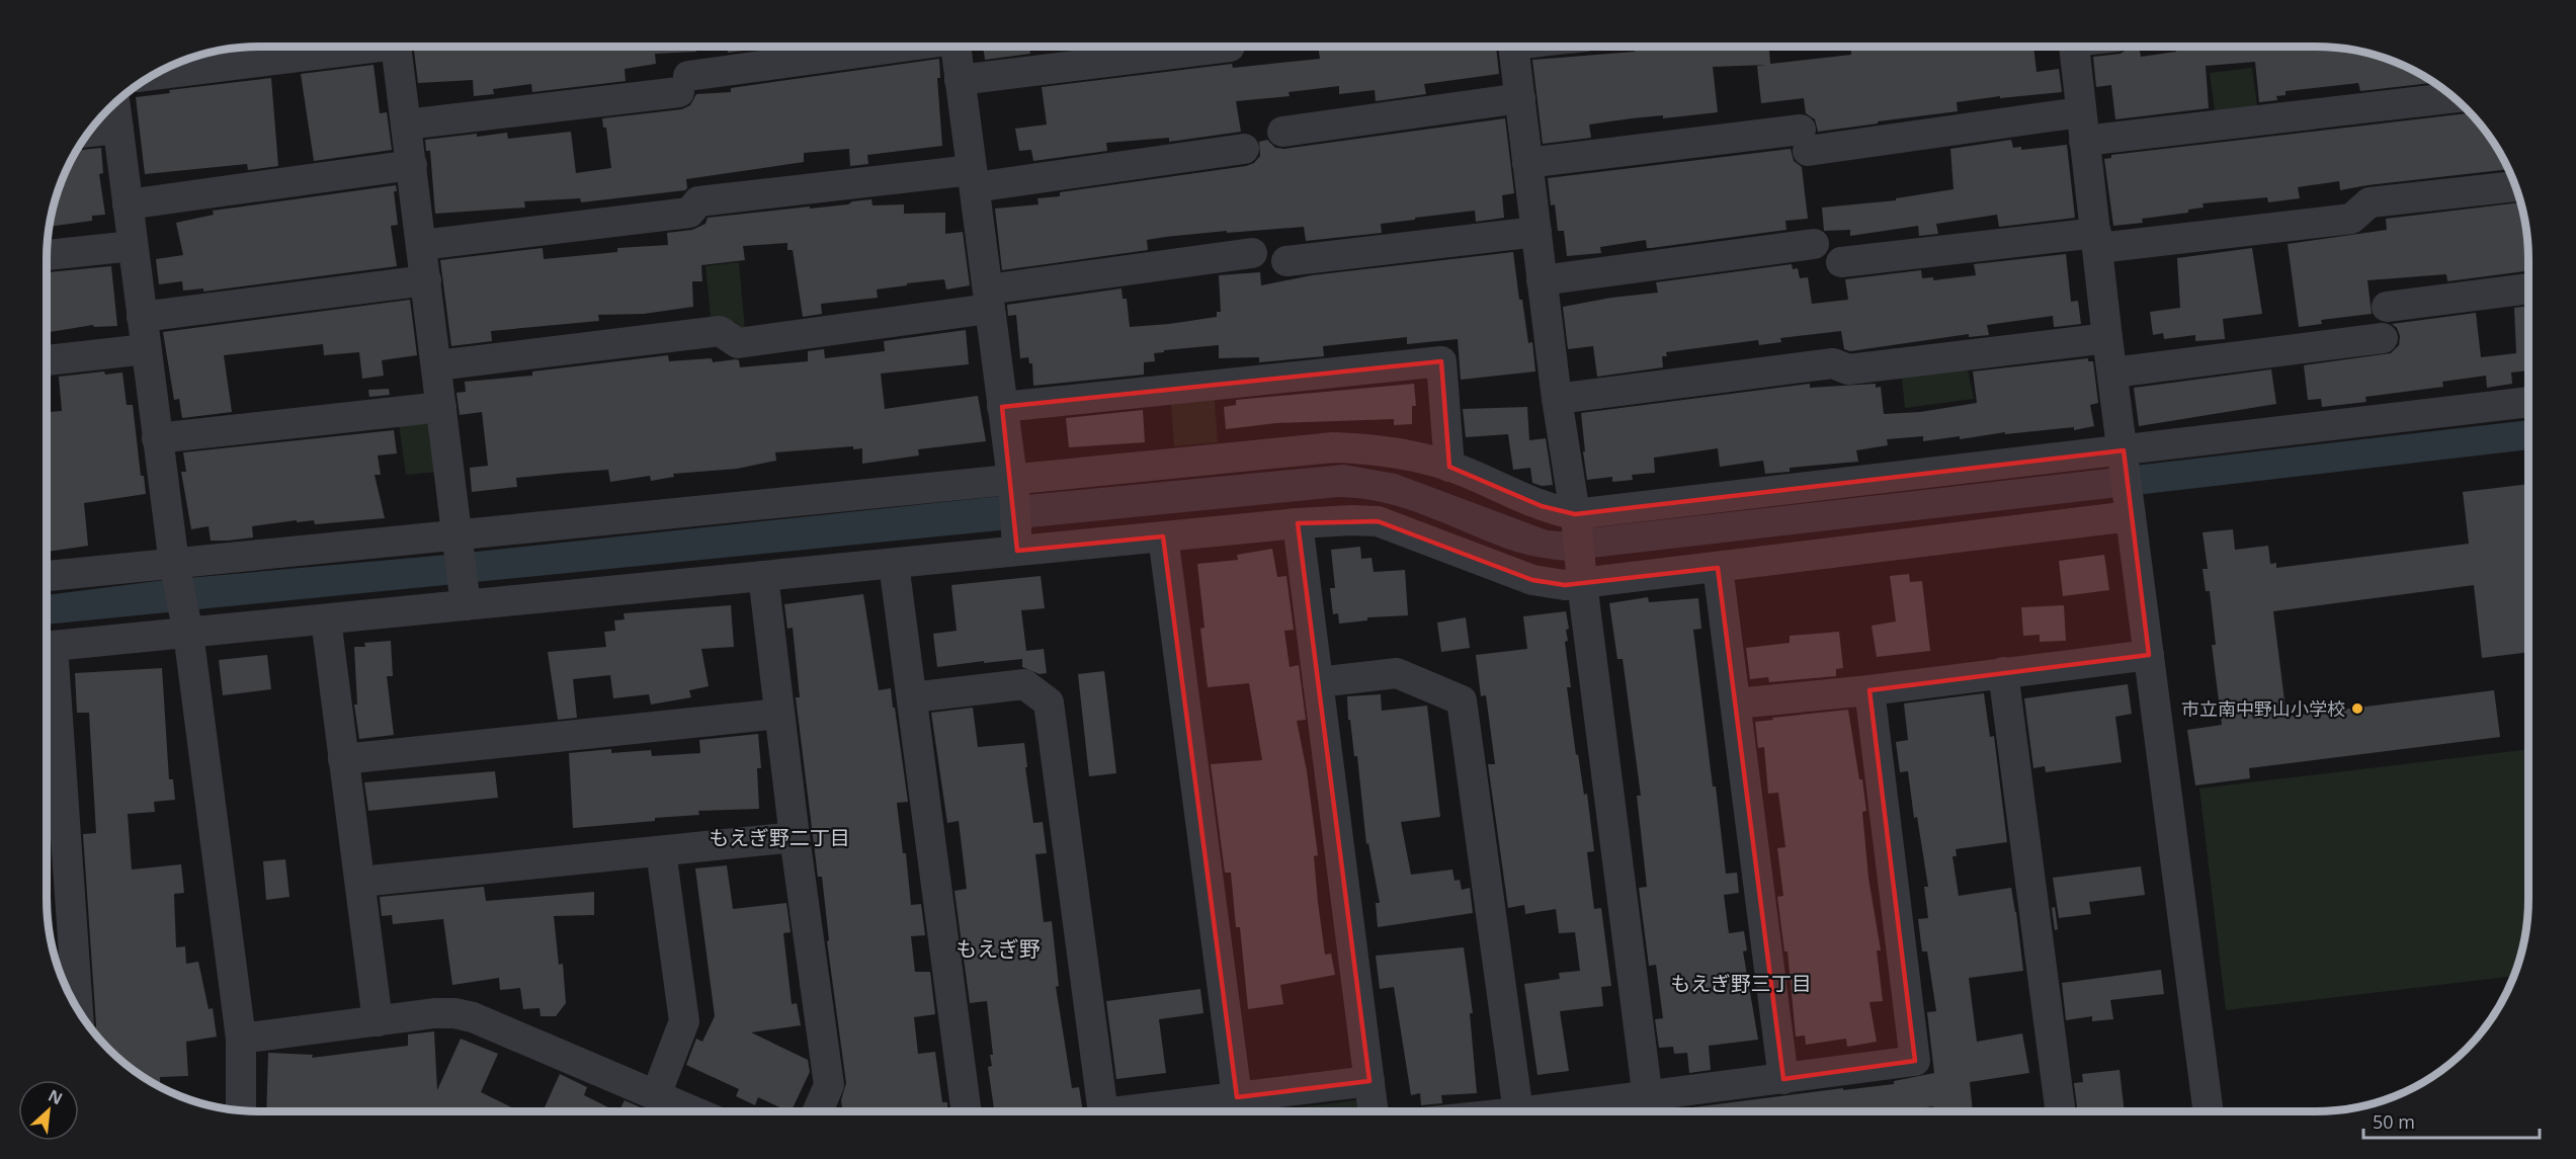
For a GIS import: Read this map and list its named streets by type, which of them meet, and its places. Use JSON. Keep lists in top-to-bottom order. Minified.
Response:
{"districts":["もえぎ野二丁目","もえぎ野","もえぎ野三丁目"],"places":["市立南中野山小学校"],"scale_bar":"50 m","north":"top right"}
